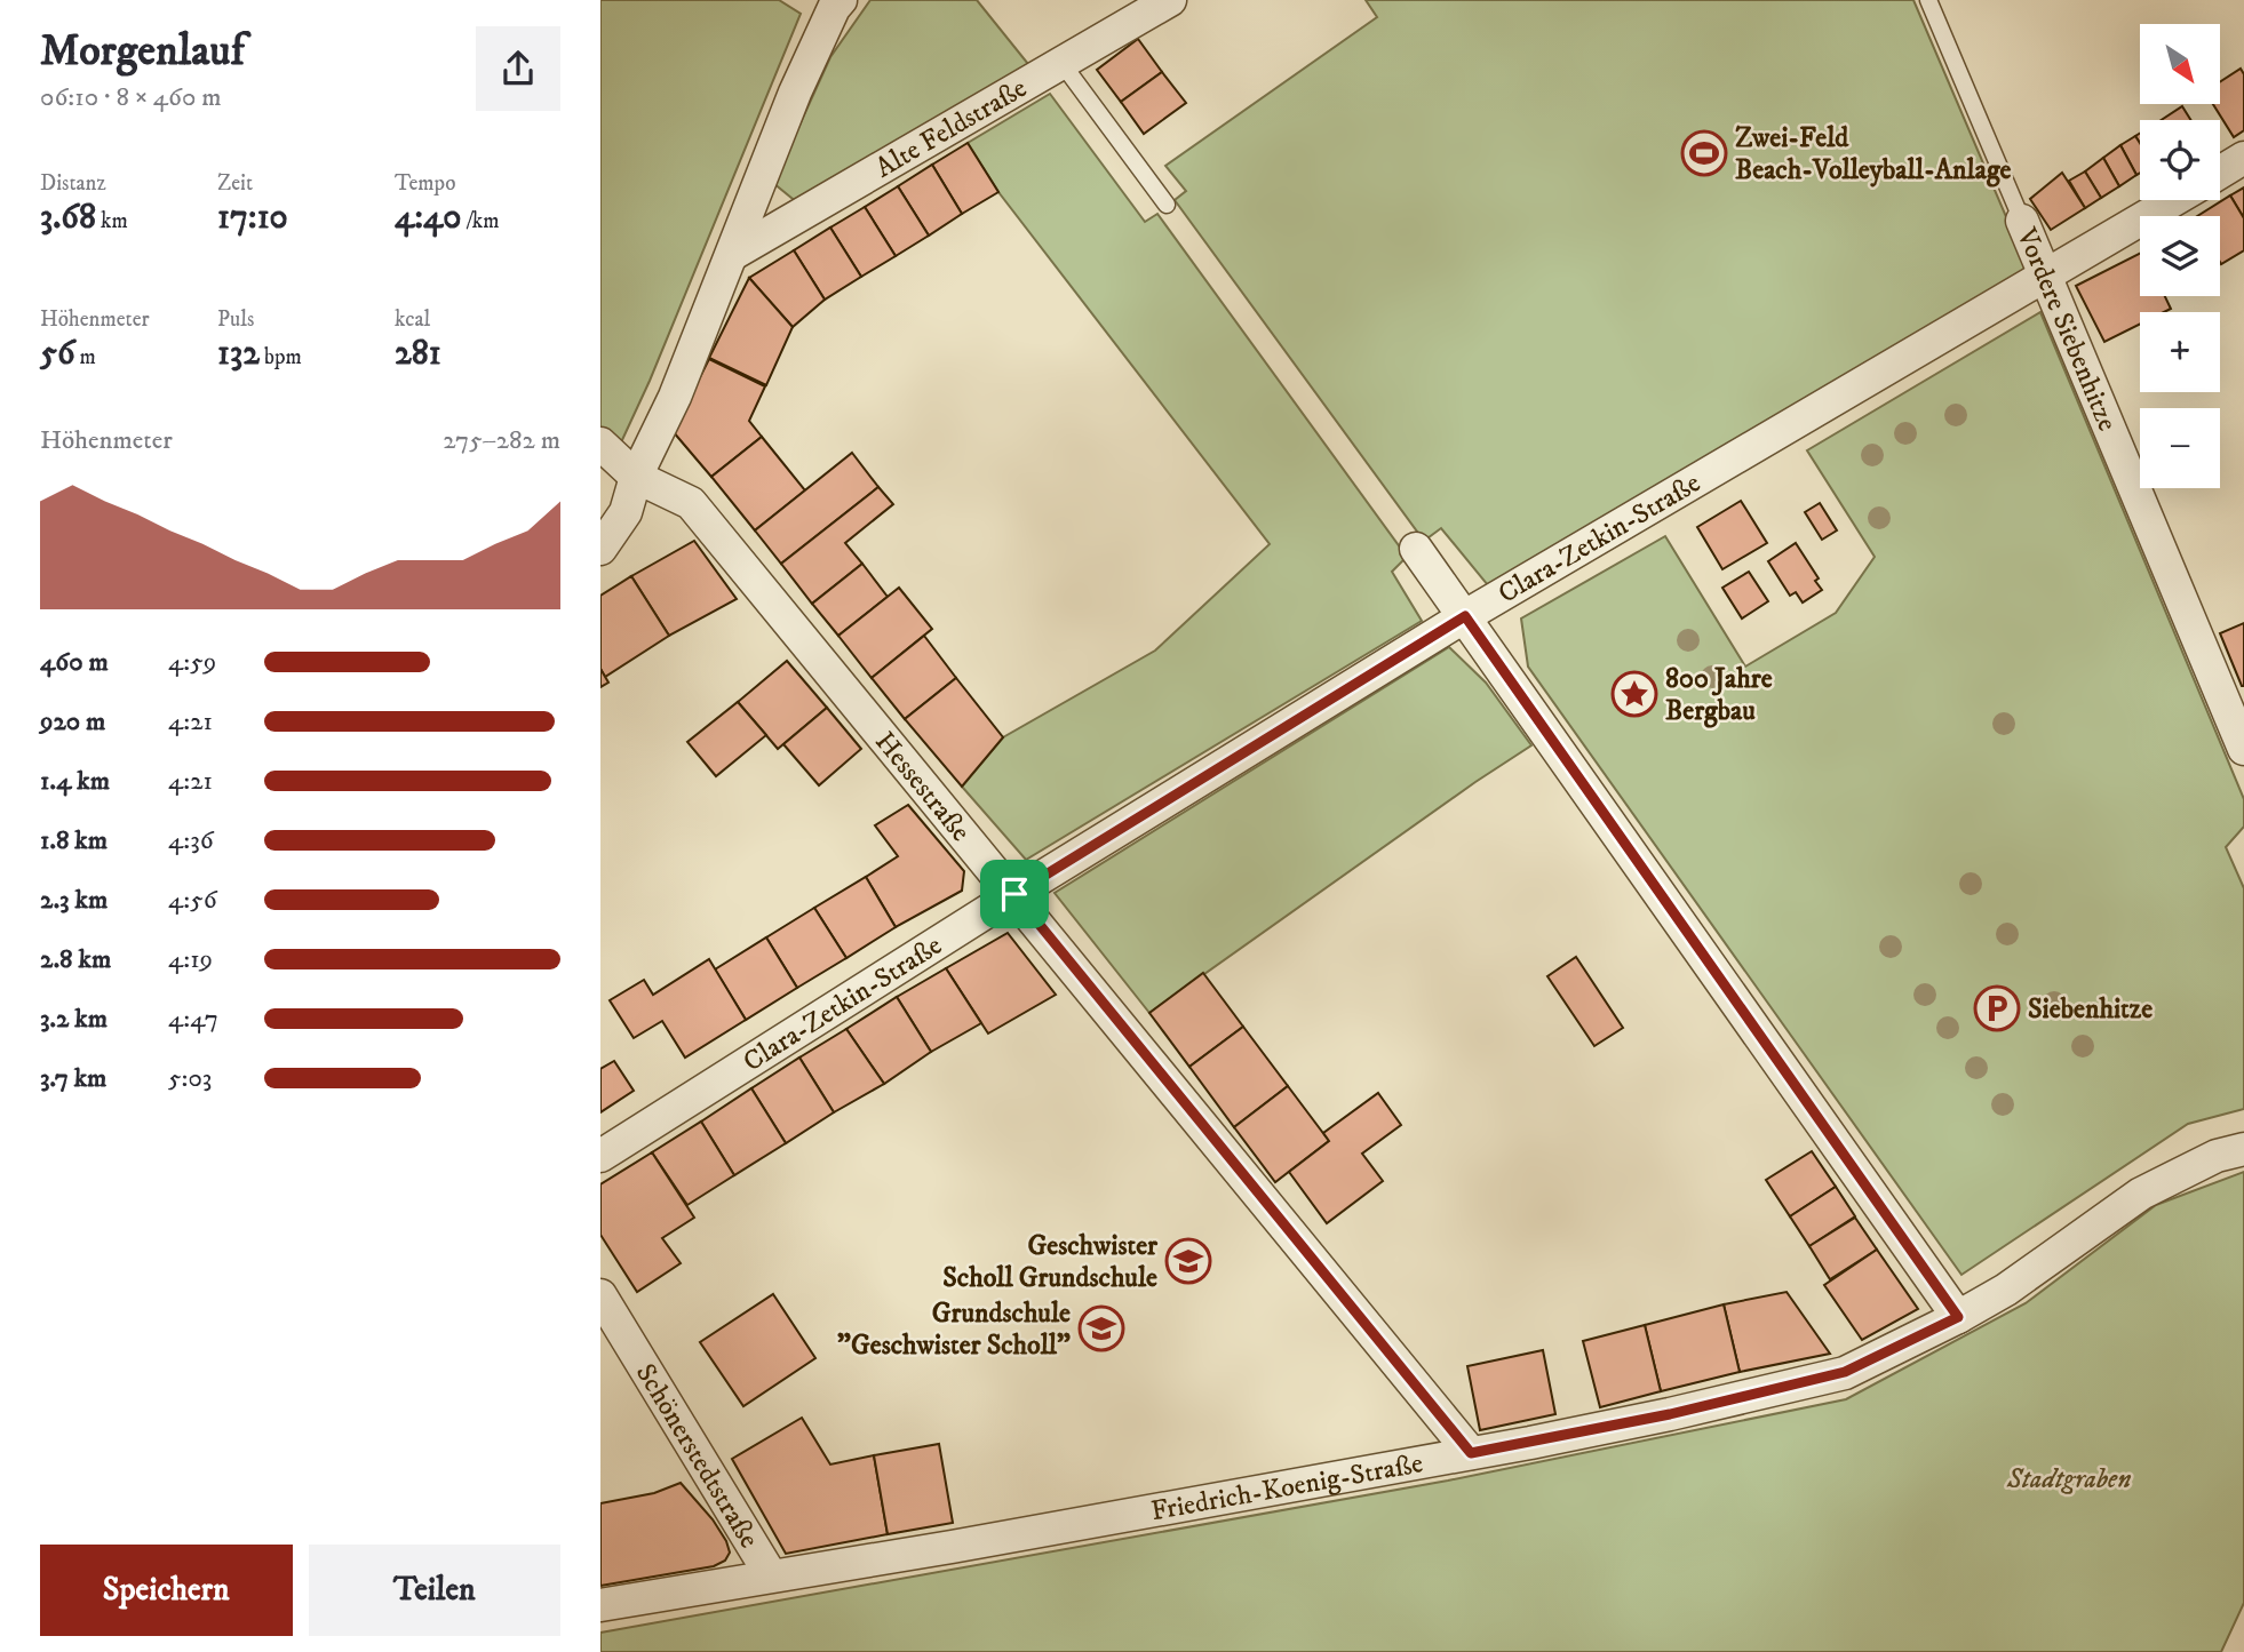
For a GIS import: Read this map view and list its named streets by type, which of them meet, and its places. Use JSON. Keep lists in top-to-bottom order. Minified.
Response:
{"streets":{"street":["Alte Feldstraße","Vordere Siebenhitze","Clara-Zetkin-Straße","Hessestraße","Schönerstedtstraße","Friedrich-Koenig-Straße"]},"crossings":[["Vordere Siebenhitze","Clara-Zetkin-Straße"],["Clara-Zetkin-Straße","Hessestraße"],["Hessestraße","Friedrich-Koenig-Straße"],["Schönerstedtstraße","Friedrich-Koenig-Straße"]],"parks":["Stadtgraben"],"places":{"sports":["Zwei-Feld Beach-Volleyball-Anlage"],"place":["800 Jahre Bergbau"],"parking":["Siebenhitze"],"school or university":["Geschwister Scholl Grundschule","Grundschule \"Geschwister Scholl\""]},"north":"bottom right","page":{"heading":["Morgenlauf","06:10 · 8 × 460 m"],"map_buttons":["+","−"],"stats":[["Distanz","3.68 km"],["Zeit","17:10"],["Tempo","4:40 /km"],["Höhenmeter","56 m"],["Puls","132 bpm"],["kcal","281"]],"chart":["Höhenmeter","275–282 m"],"list":[{"name":"460 m","note":"4:59"},{"name":"920 m","note":"4:21"},{"name":"1.4 km","note":"4:21"},{"name":"1.8 km","note":"4:36"},{"name":"2.3 km","note":"4:56"},{"name":"2.8 km","note":"4:19"},{"name":"3.2 km","note":"4:47"},{"name":"3.7 km","note":"5:03"}],"buttons":["Speichern","Teilen"]}}
